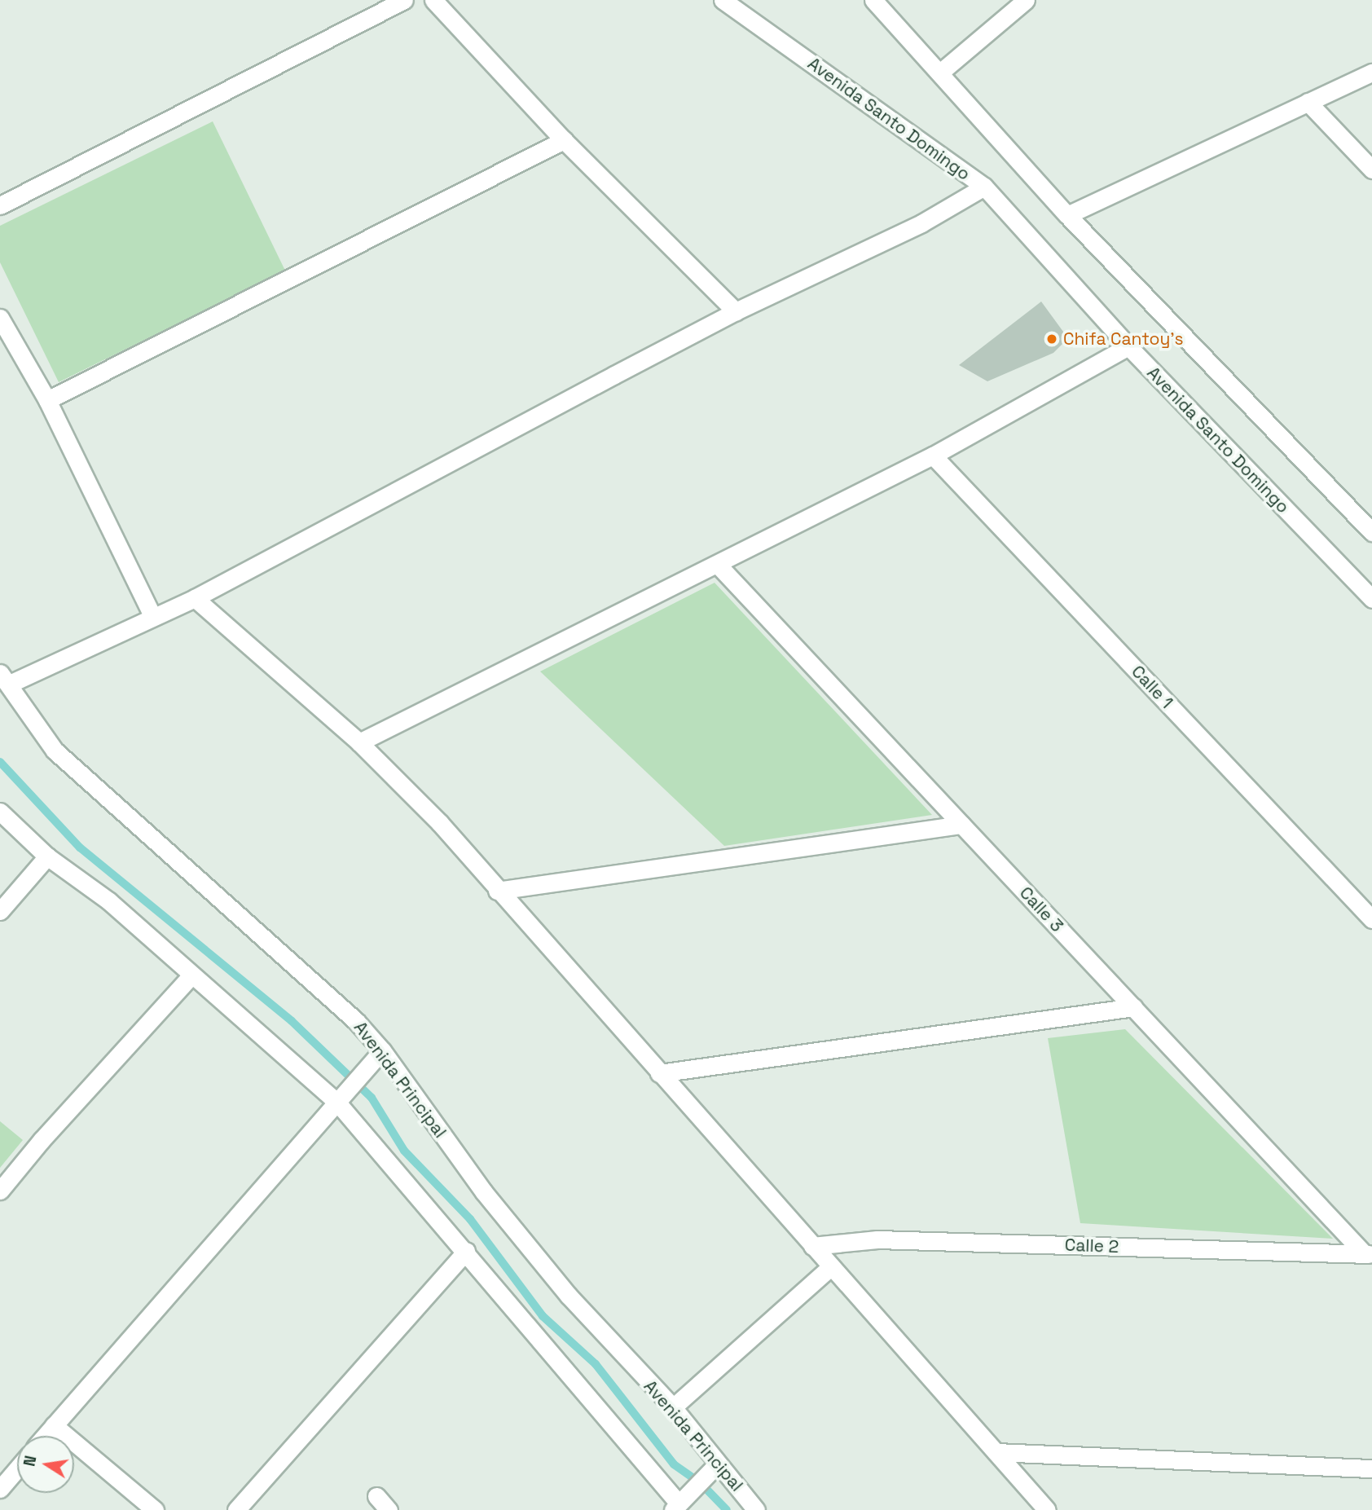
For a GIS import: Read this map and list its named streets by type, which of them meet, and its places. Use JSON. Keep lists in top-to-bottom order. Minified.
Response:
{"streets":{"street":["Avenida Santo Domingo","Calle 1","Calle 3","Avenida Principal","Calle 2"]},"crossings":[["Calle 3","Calle 2"]],"places":["Chifa Cantoy's"],"north":"left"}
